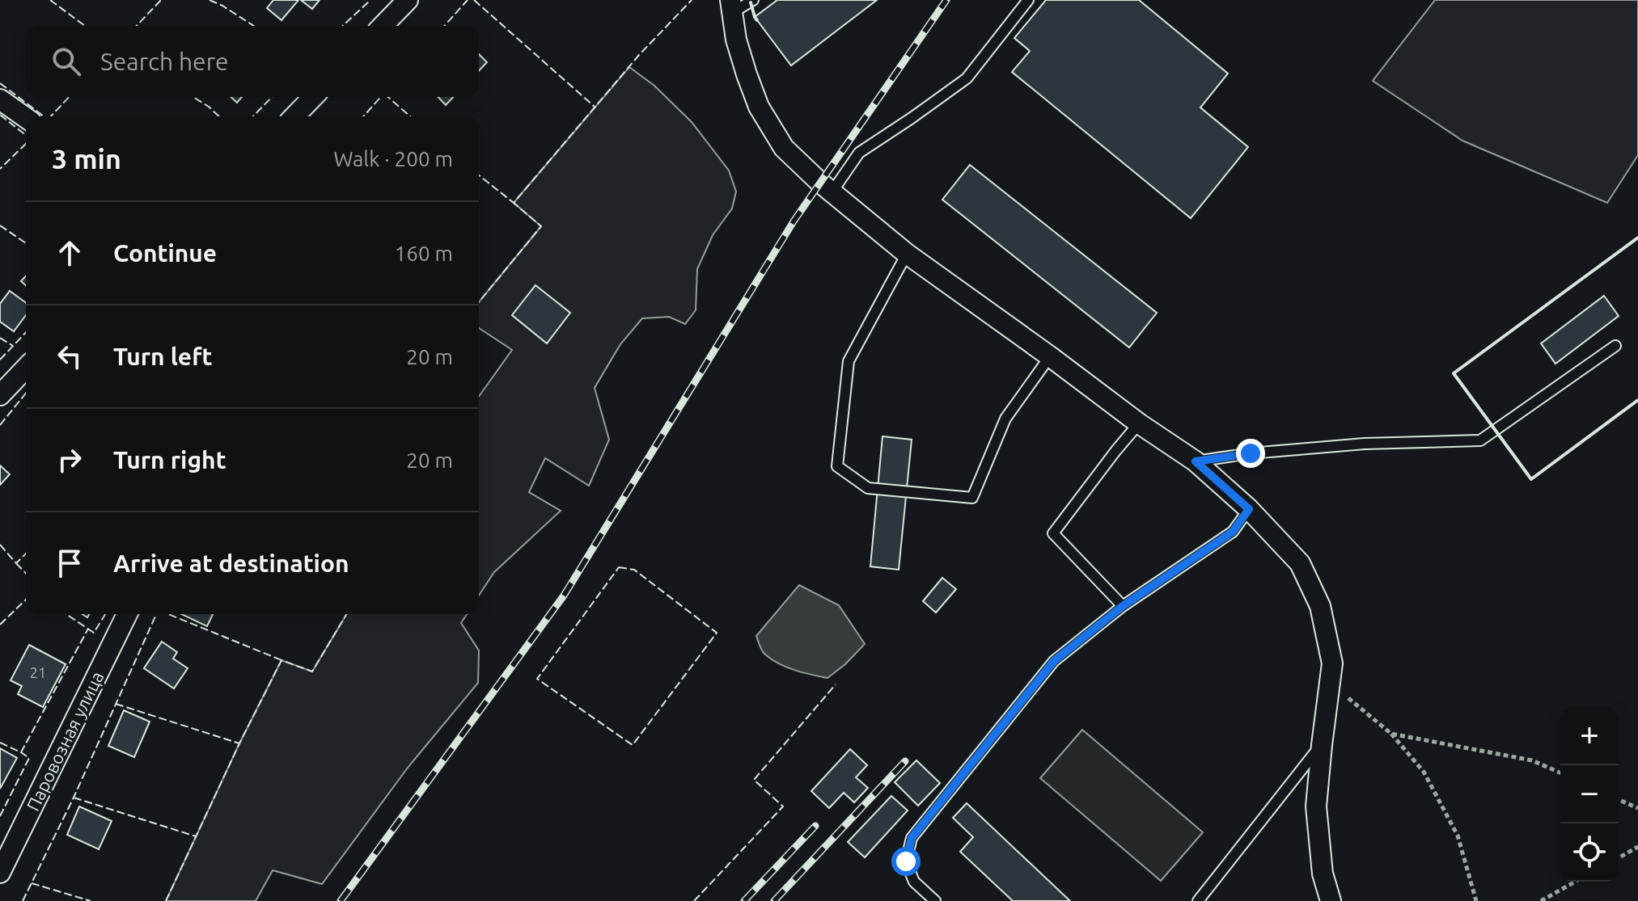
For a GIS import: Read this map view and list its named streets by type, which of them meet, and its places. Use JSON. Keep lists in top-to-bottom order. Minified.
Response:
{"streets":{"street":["Паровозная улица"]},"house_numbers":["21"],"page":{"search":"Search here","heading":["3 min","Walk · 200 m"],"list":[["Continue","160 m"],["Turn left","20 m"],["Turn right","20 m"],"Arrive at destination"],"map_buttons":["+","−"]}}
